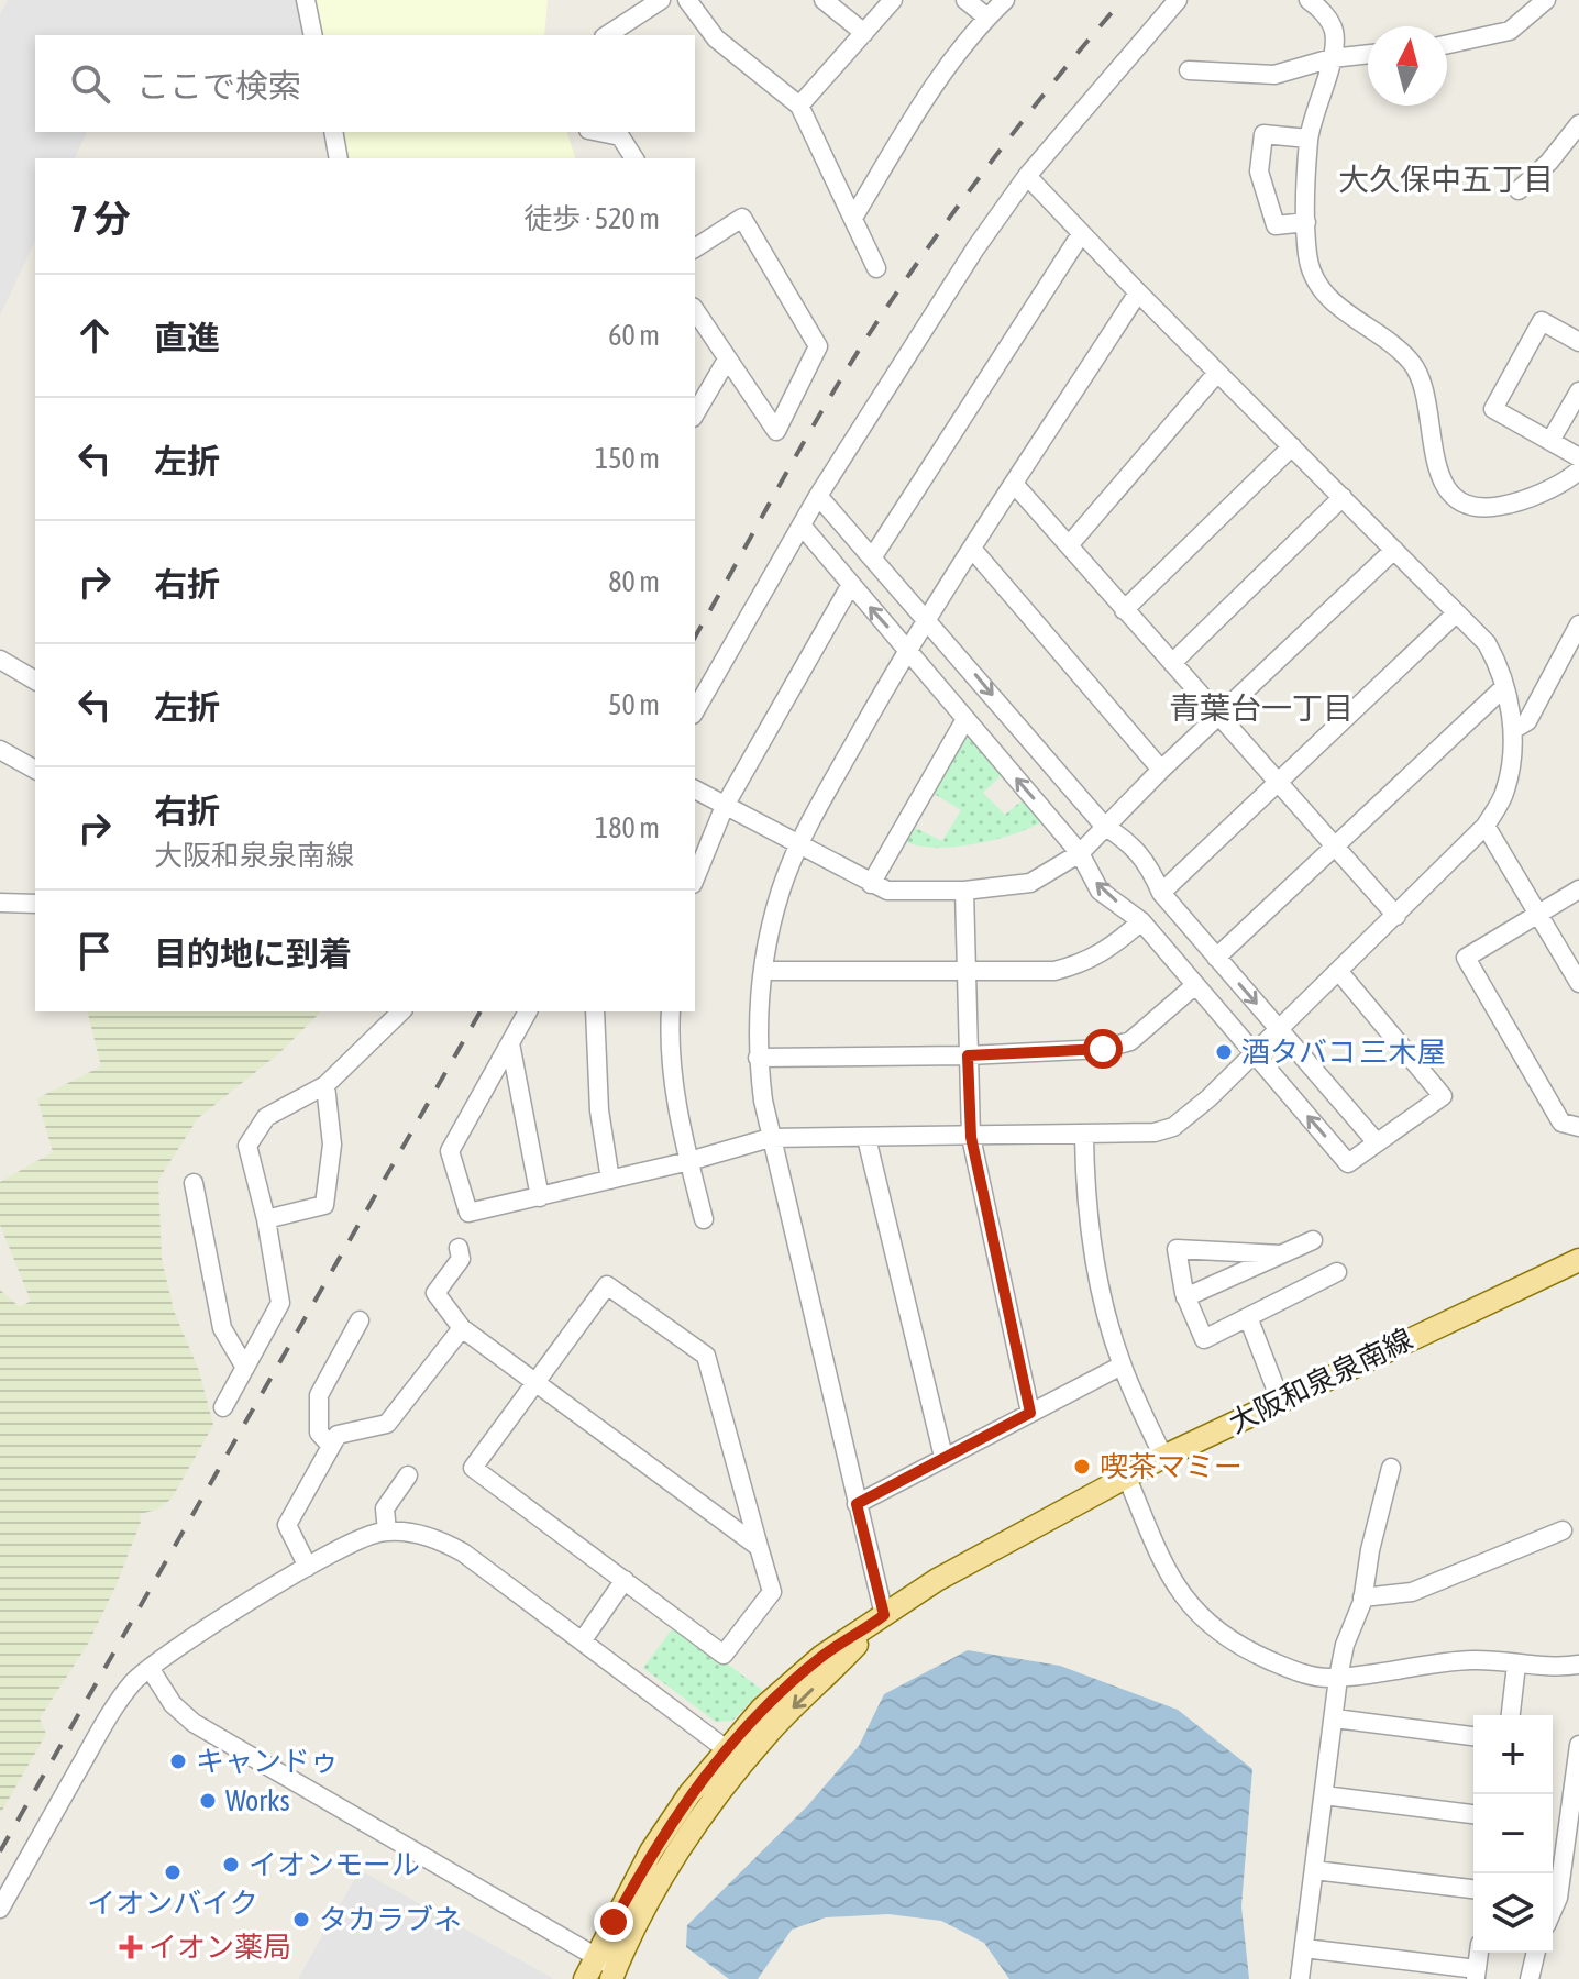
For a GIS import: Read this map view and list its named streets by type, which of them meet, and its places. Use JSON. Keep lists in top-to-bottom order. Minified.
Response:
{"streets":{"main road":["大阪和泉泉南線"]},"districts":["大久保中五丁目","青葉台一丁目"],"places":{"other":["酒タバコ 三木屋","喫茶マミー","キャンドゥ","Works","イオンモール","イオンバイク","タカラブネ"],"health":["イオン薬局"]},"north":"top","page":{"search":"ここで検索","heading":["7 分","徒歩 · 520 m"],"list":[["直進","60 m"],["左折","150 m"],["右折","80 m"],["左折","50 m"],["右折","大阪和泉泉南線","180 m"],"目的地に到着"],"map_buttons":["+","−"]}}
